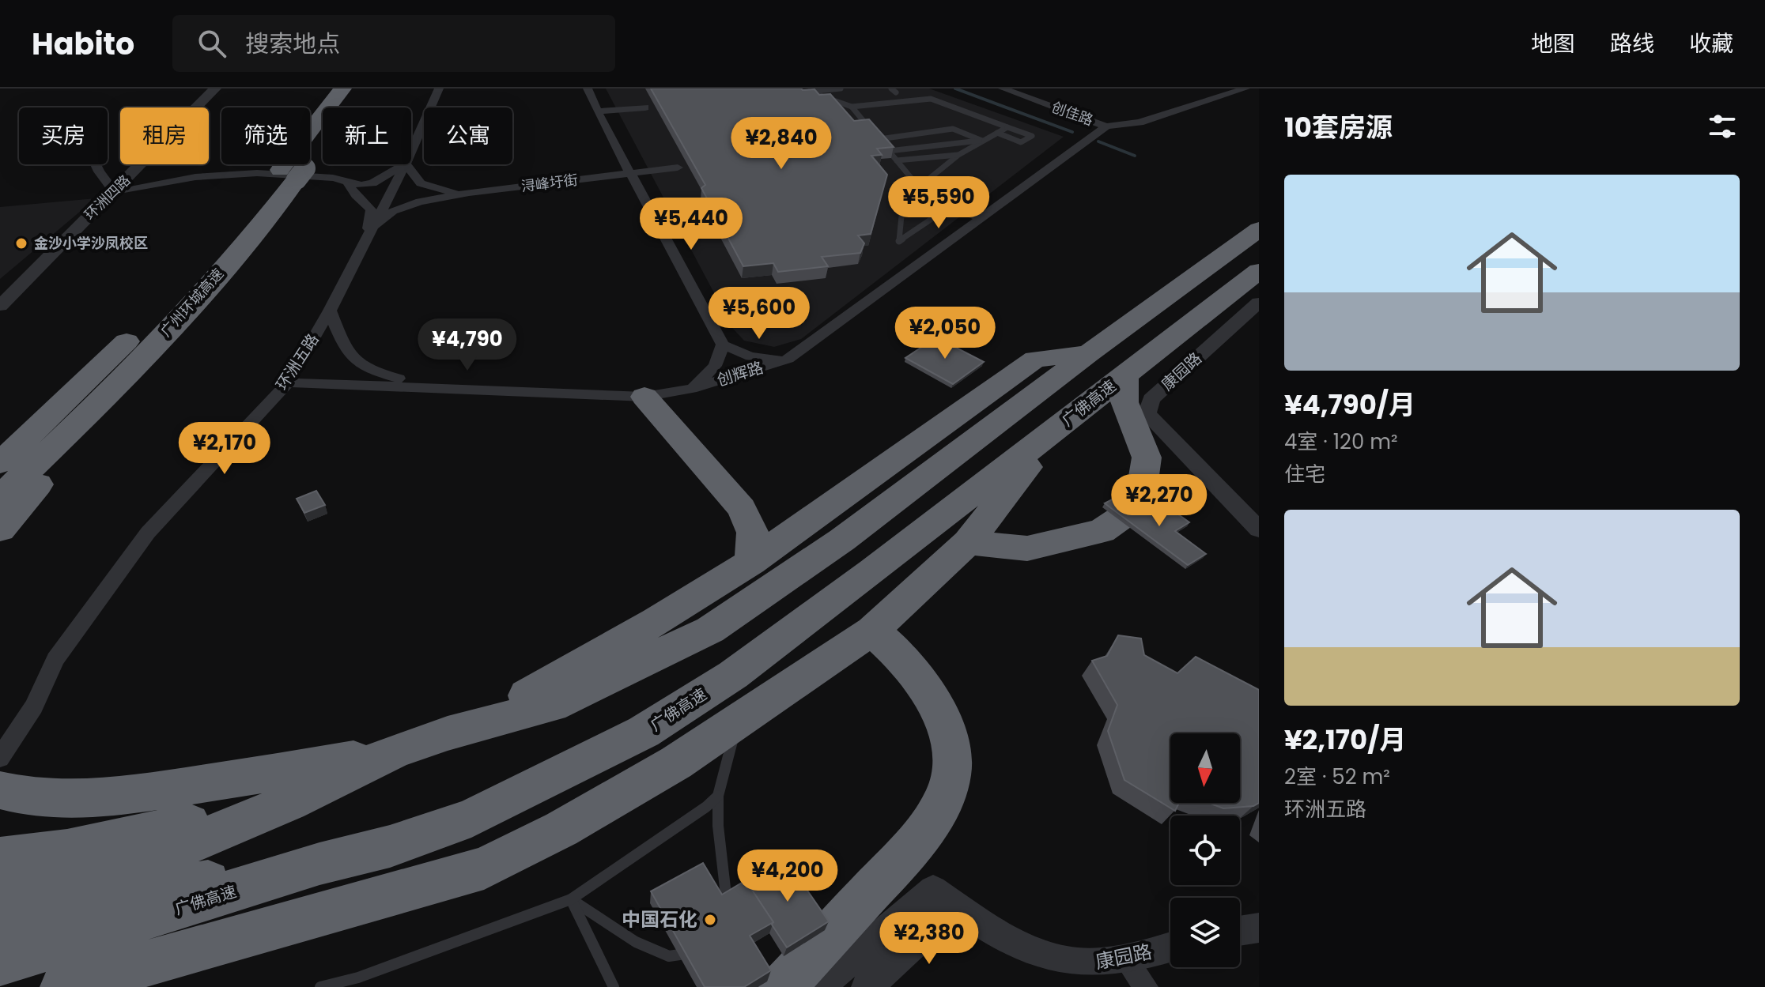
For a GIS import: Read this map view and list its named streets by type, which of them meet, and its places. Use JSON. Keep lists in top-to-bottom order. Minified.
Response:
{"streets":{"highway":["广州环城高速","广佛高速"],"street":["创佳路","浔峰圩街","环洲四路","环洲五路","康园路","创辉路"]},"crossings":[["创佳路","创辉路"]],"places":["金沙小学沙凤校区","中国石化"],"north":"bottom","page":{"header":"Habito","search":"搜索地点","nav":["地图","路线","收藏"],"heading":"10套房源","chip":["买房","租房","筛选","新上","公寓"],"price":["¥2,840","¥5,590","¥5,440","¥5,600","¥2,050","¥4,790","¥2,170","¥2,270","¥4,200","¥2,380"],"list":[{"name":"¥4,790/月","note":"4室 · 120 m² · 住宅"},{"name":"¥2,170/月","note":"2室 · 52 m² · 环洲五路"}]}}
